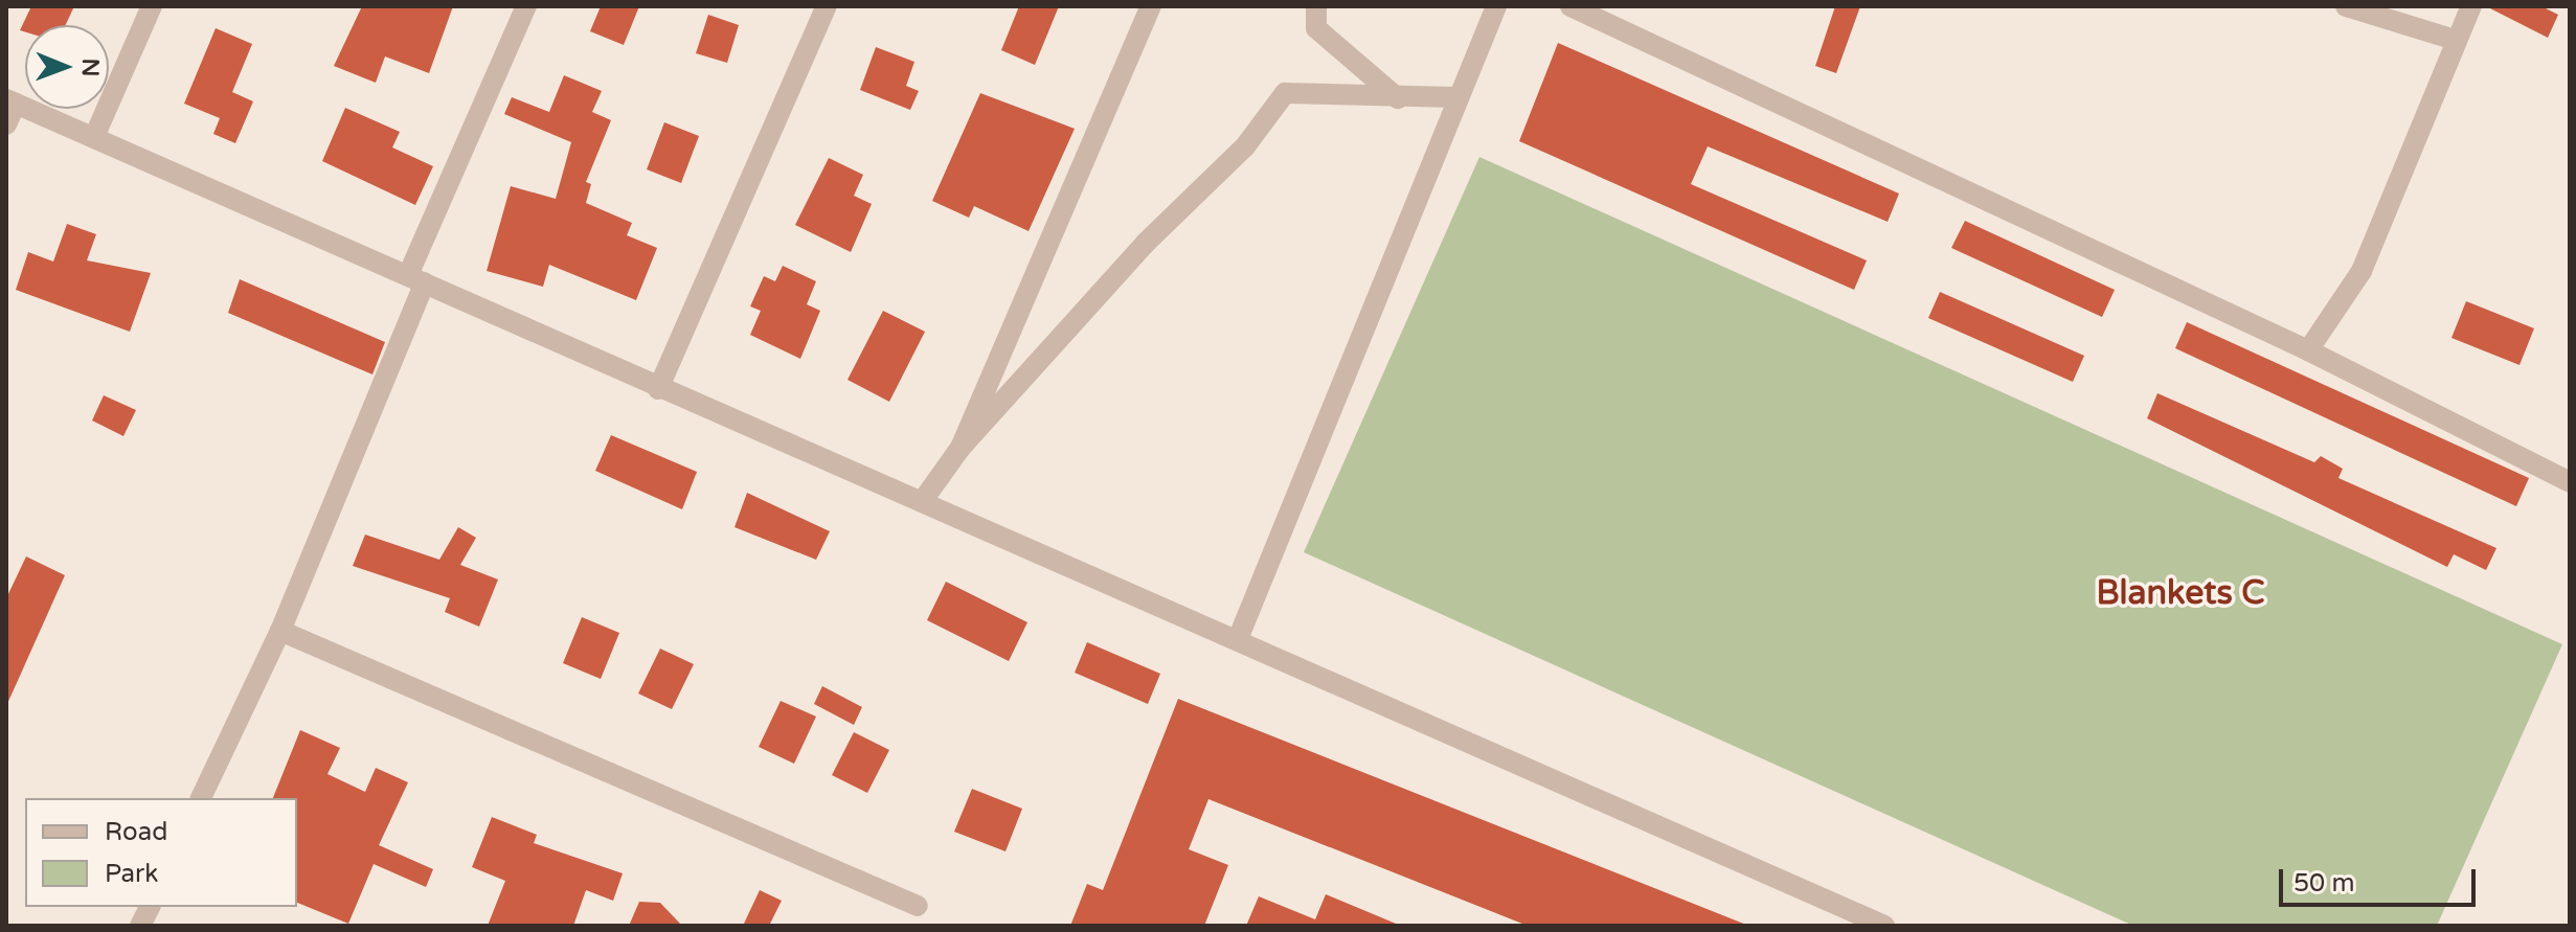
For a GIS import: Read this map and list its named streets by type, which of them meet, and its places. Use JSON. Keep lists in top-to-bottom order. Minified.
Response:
{"districts":["Blankets C"],"legend":["Road","Park"],"scale_bar":"50 m","north":"right"}
